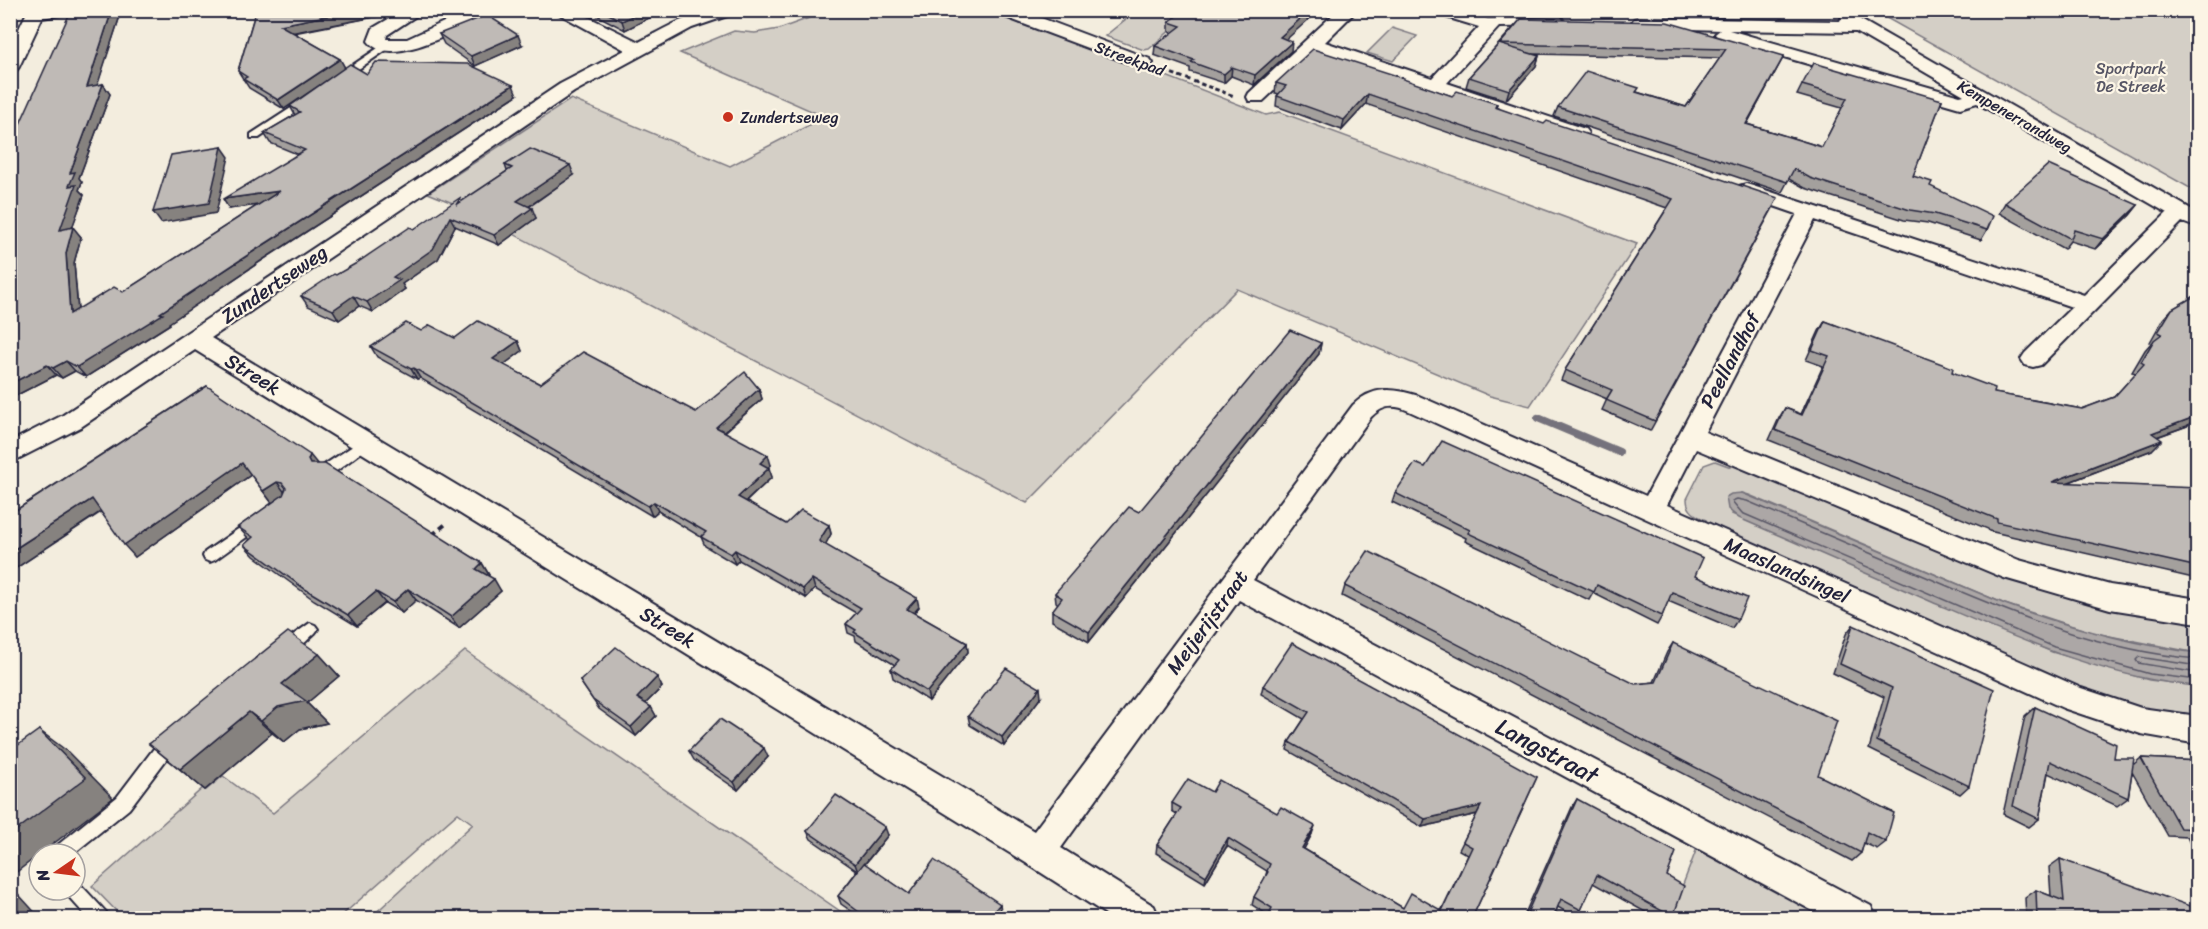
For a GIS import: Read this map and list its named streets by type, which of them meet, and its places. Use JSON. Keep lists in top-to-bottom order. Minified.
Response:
{"streets":{"street":["Streekpad","Kempenerrandweg","Zundertseweg","Peellandhof","Streek","Maaslandsingel","Meijerijstraat","Langstraat"]},"crossings":[["Zundertseweg","Streek"],["Peellandhof","Maaslandsingel"],["Streek","Meijerijstraat"],["Maaslandsingel","Meijerijstraat"],["Meijerijstraat","Langstraat"]],"parks":["Sportpark De Streek"],"places":["Zundertseweg"],"north":"left"}
